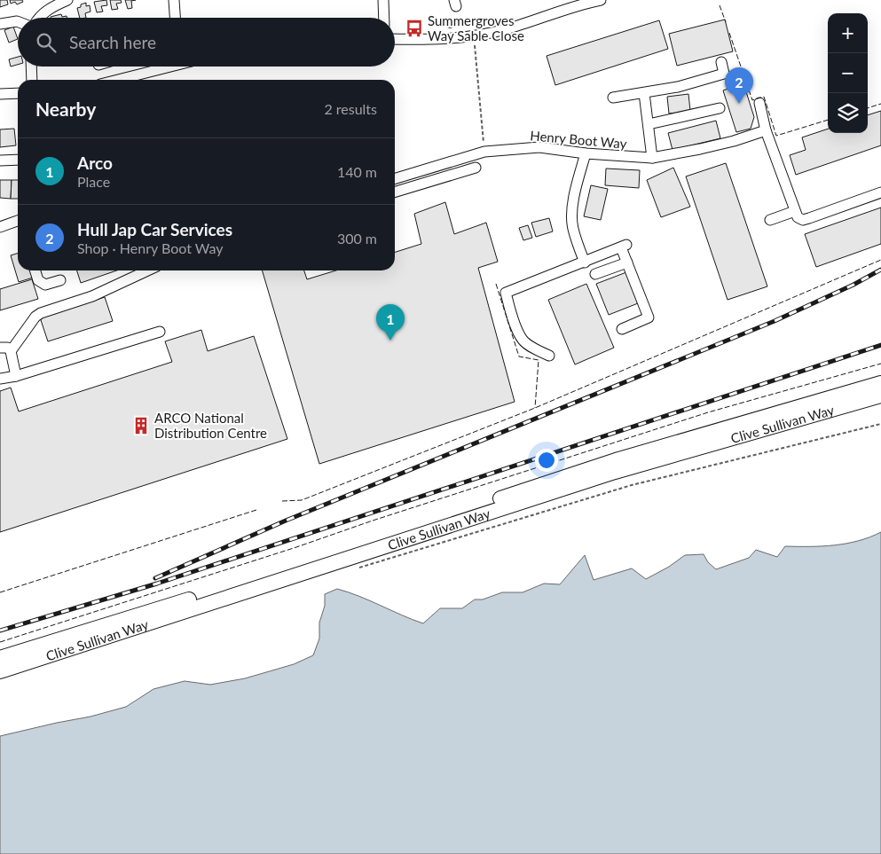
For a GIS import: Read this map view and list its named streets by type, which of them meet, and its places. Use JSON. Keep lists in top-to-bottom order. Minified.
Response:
{"streets":{"highway":["Clive Sullivan Way"],"street":["Henry Boot Way"]},"places":{"bus stop":["Summergroves Way Sable Close"],"building":["ARCO National Distribution Centre"]},"page":{"map_buttons":["+","−"],"search":"Search here","pins":["2","1"],"heading":["Nearby","2 results"],"list":[{"mark":"1","name":"Arco","note":"Place","value":"140 m"},{"mark":"2","name":"Hull Jap Car Services","note":"Shop · Henry Boot Way","value":"300 m"}]}}
